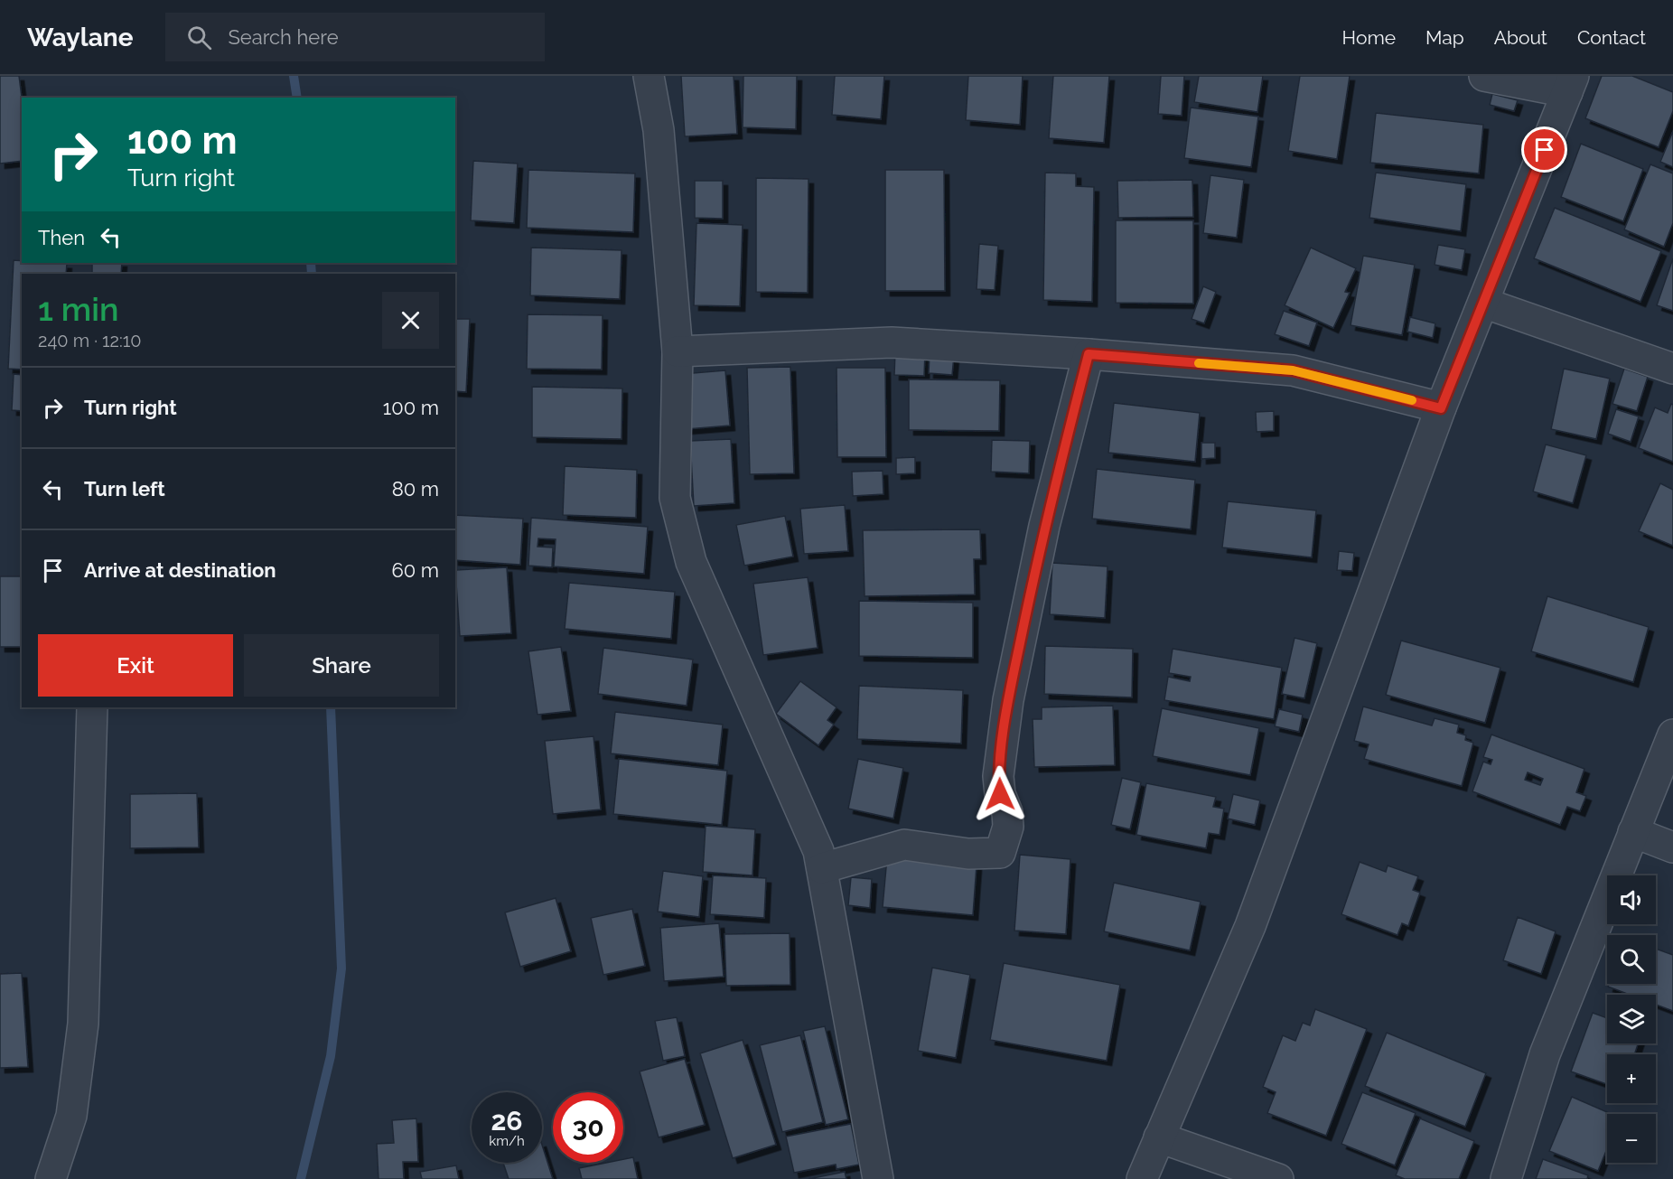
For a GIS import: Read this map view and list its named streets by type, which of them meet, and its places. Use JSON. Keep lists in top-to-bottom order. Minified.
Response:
{"page":{"header":"Waylane","search":"Search here","nav":["Home","Map","About","Contact"],"turn":["100 m","Turn right"],"then":"Then","heading":["1 min","240 m · 12:10"],"list":[{"name":"Turn right","value":"100 m"},{"name":"Turn left","value":"80 m"},{"name":"Arrive at destination","value":"60 m"}],"buttons":["Exit","Share"],"map_buttons":["+","−"],"speed":"26 km/h","limit":"30"}}
